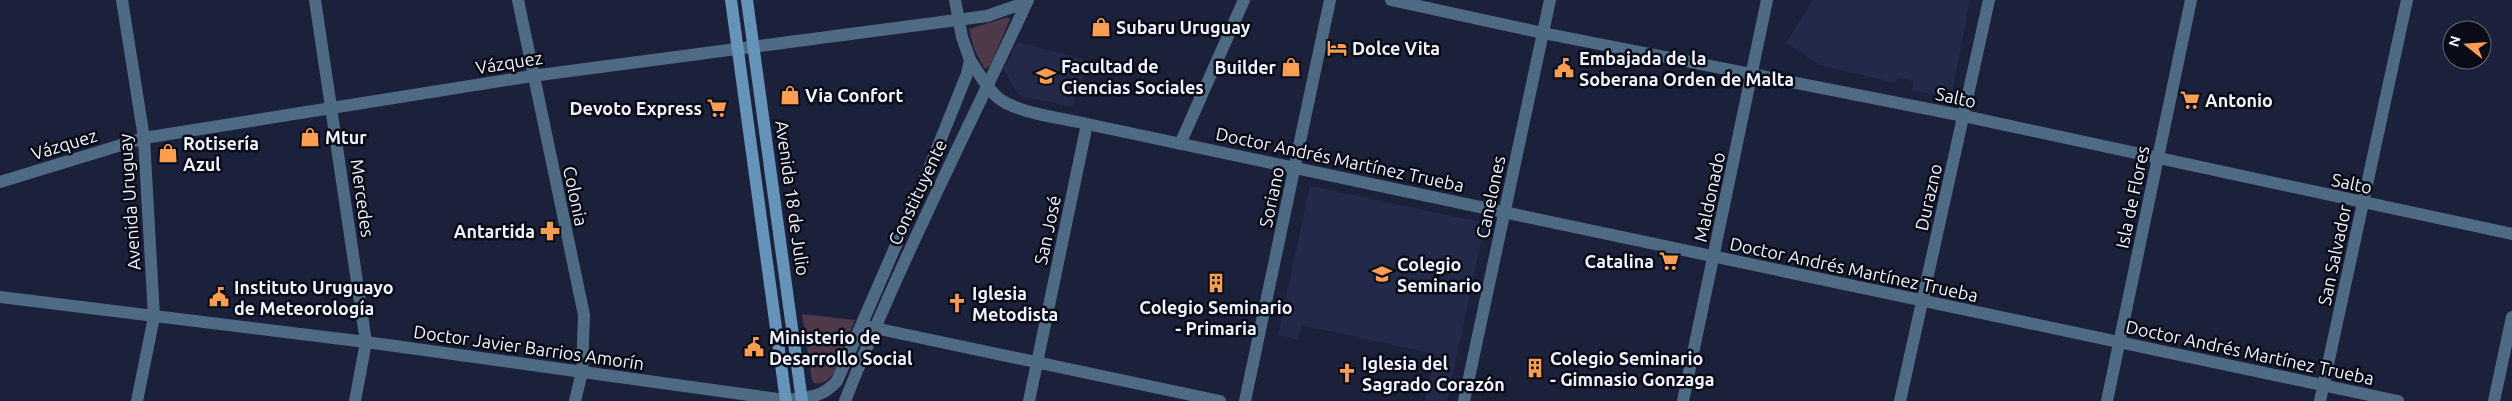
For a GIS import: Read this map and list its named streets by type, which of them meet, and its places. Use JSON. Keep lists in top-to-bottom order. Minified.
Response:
{"streets":{"main road":["Avenida 18 de Julio"],"street":["Vázquez","Salto","Doctor Andrés Martínez Trueba","Constituyente","Colonia","Soriano","Canelones","Maldonado","Durazno","Isla de Flores","Mercedes","Avenida Uruguay","San José","San Salvador","Doctor Javier Barrios Amorín"]},"crossings":[["Vázquez","Doctor Andrés Martínez Trueba"],["Vázquez","Constituyente"],["Vázquez","Colonia"],["Vázquez","Mercedes"],["Vázquez","Avenida 18 de Julio"],["Vázquez","Avenida Uruguay"],["Salto","Canelones"],["Salto","Maldonado"],["Salto","Durazno"],["Salto","Isla de Flores"],["Salto","San Salvador"],["Doctor Andrés Martínez Trueba","Constituyente"],["Doctor Andrés Martínez Trueba","Soriano"],["Doctor Andrés Martínez Trueba","Canelones"],["Doctor Andrés Martínez Trueba","Maldonado"],["Doctor Andrés Martínez Trueba","Durazno"],["Doctor Andrés Martínez Trueba","Isla de Flores"],["Doctor Andrés Martínez Trueba","San José"],["Doctor Andrés Martínez Trueba","San Salvador"],["Constituyente","Avenida 18 de Julio"],["Constituyente","Doctor Javier Barrios Amorín"],["Colonia","Doctor Javier Barrios Amorín"],["Mercedes","Doctor Javier Barrios Amorín"],["Avenida 18 de Julio","Doctor Javier Barrios Amorín"],["Avenida Uruguay","Doctor Javier Barrios Amorín"]],"places":{"shop":["Subaru Uruguay","Builder","Via Confort","Mtur","Rotisería Azul"],"hotel":["Dolce Vita"],"public building":["Embajada de la Soberana Orden de Malta","Instituto Uruguayo de Meteorología","Ministerio de Desarrollo Social"],"school or university":["Facultad de Ciencias Sociales","Colegio Seminario"],"supermarket":["Antonio","Devoto Express","Catalina"],"pharmacy":["Antartida"],"building":["Colegio Seminario - Primaria","Colegio Seminario - Gimnasio Gonzaga"],"church":["Iglesia Metodista","Iglesia del Sagrado Corazón"]},"north":"left"}
